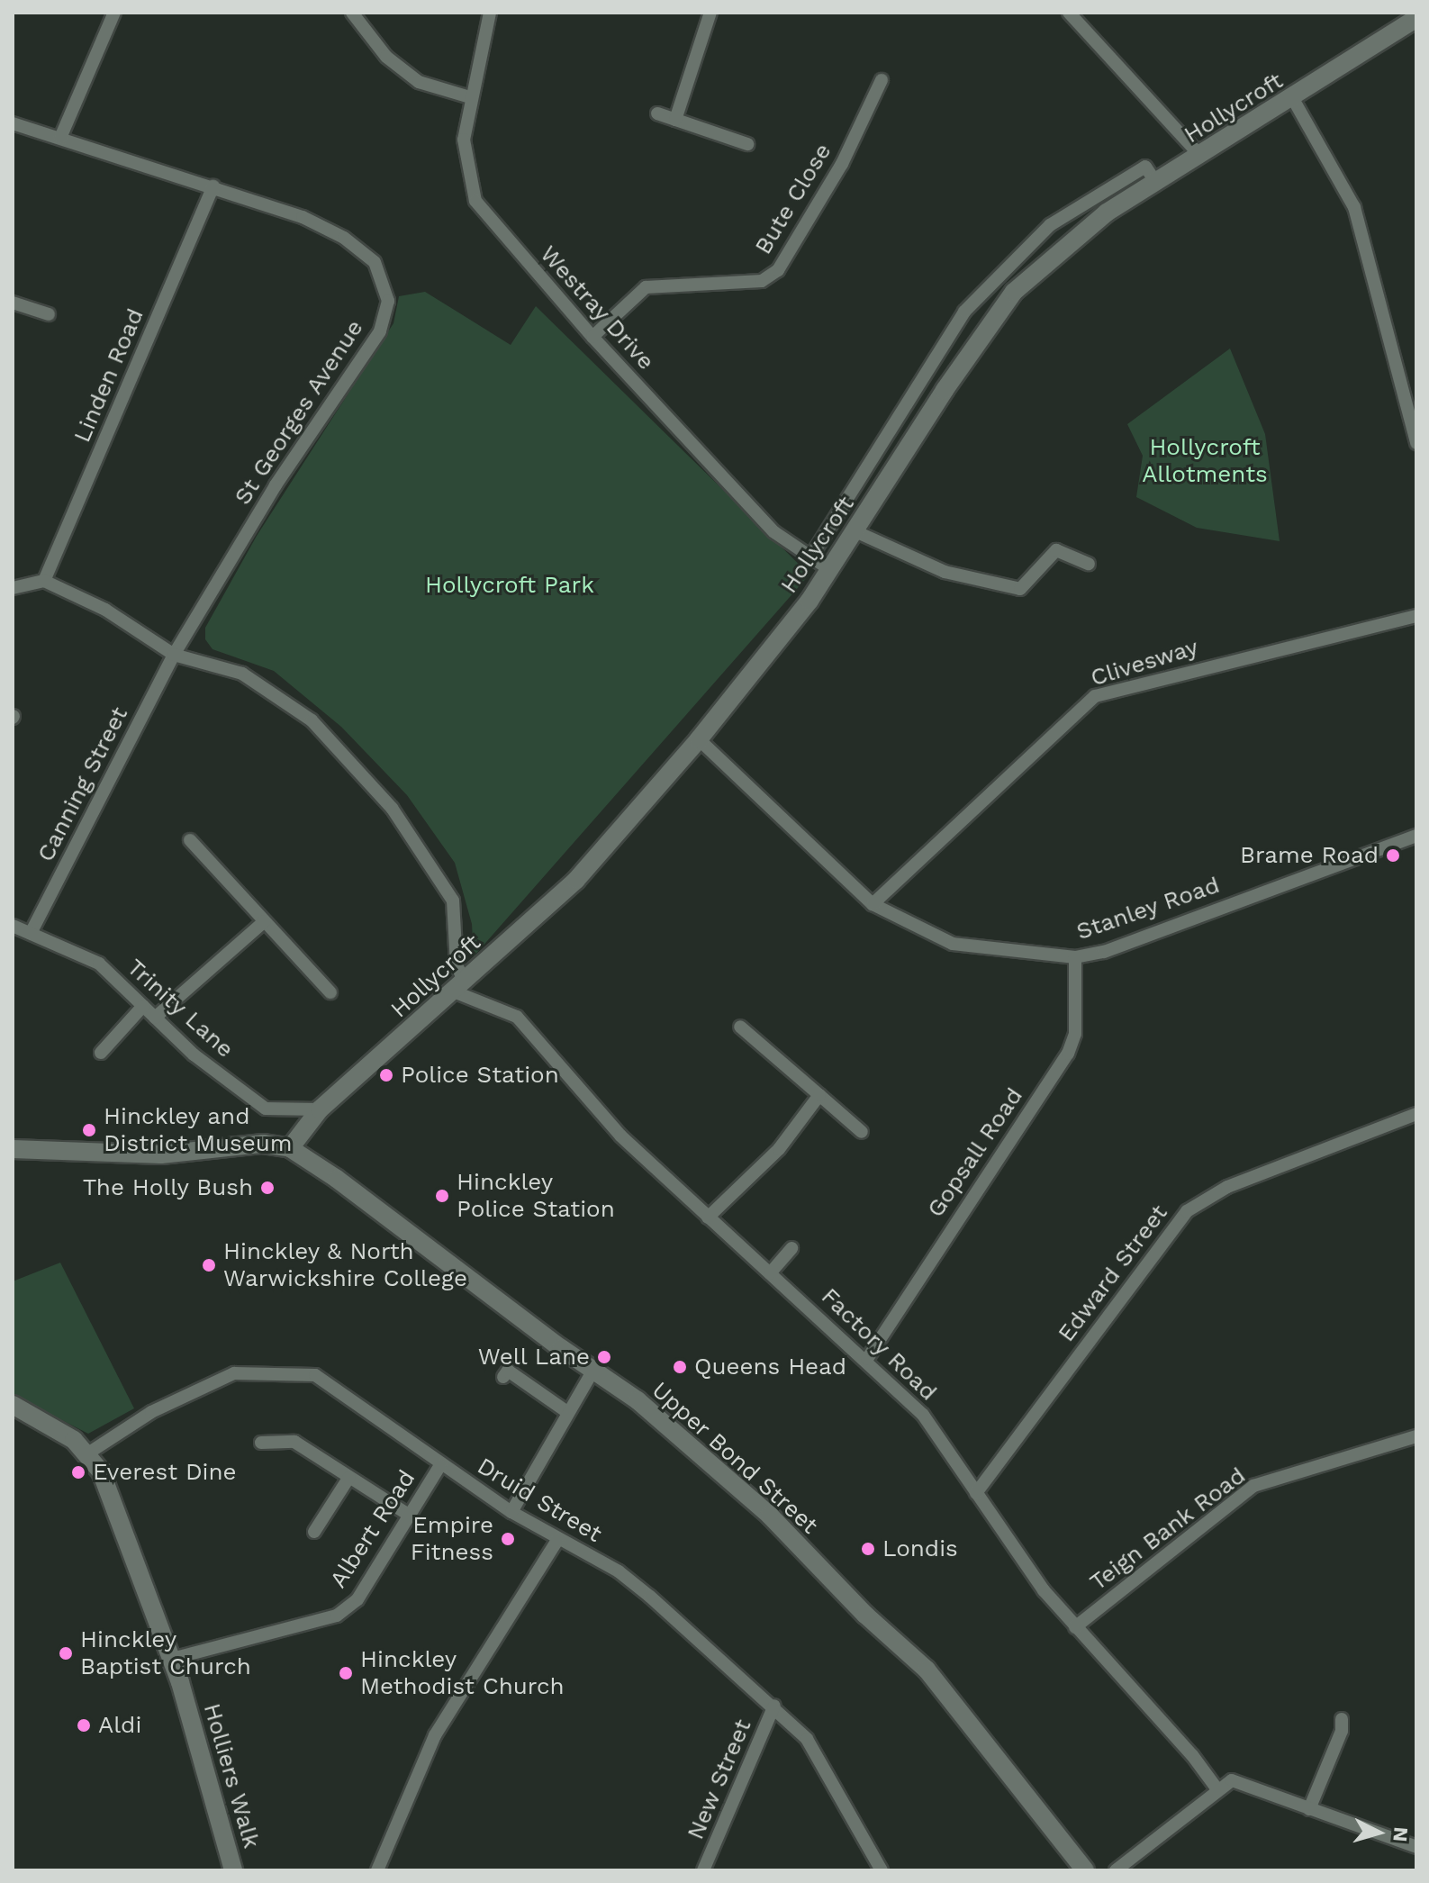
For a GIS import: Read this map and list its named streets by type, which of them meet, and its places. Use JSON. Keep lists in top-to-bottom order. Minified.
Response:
{"streets":{"main road":["Hollycroft","Upper Bond Street","Holliers Walk"],"street":["Bute Close","Westray Drive","Linden Road","St Georges Avenue","Clivesway","Canning Street","Stanley Road","Trinity Lane","Gopsall Road","Edward Street","Factory Road","Druid Street","Albert Road","Teign Bank Road","New Street"]},"crossings":[["Hollycroft","Westray Drive"],["Hollycroft","Stanley Road"],["Hollycroft","Trinity Lane"],["Hollycroft","Factory Road"],["Hollycroft","Upper Bond Street"],["Bute Close","Westray Drive"],["Linden Road","St Georges Avenue"],["St Georges Avenue","Canning Street"],["Clivesway","Stanley Road"],["Canning Street","Trinity Lane"],["Stanley Road","Gopsall Road"],["Gopsall Road","Factory Road"],["Edward Street","Factory Road"],["Factory Road","Teign Bank Road"],["Druid Street","Albert Road"],["Druid Street","Holliers Walk"],["Druid Street","New Street"],["Albert Road","Holliers Walk"]],"parks":["Hollycroft Allotments","Hollycroft Park"],"places":["Brame Road","Police Station","Hinckley and District Museum","The Holly Bush","Hinckley Police Station","Hinckley & North Warwickshire College","Well Lane","Queens Head","Everest Dine","Empire Fitness","Londis","Hinckley Baptist Church","Hinckley Methodist Church","Aldi"],"north":"right"}
